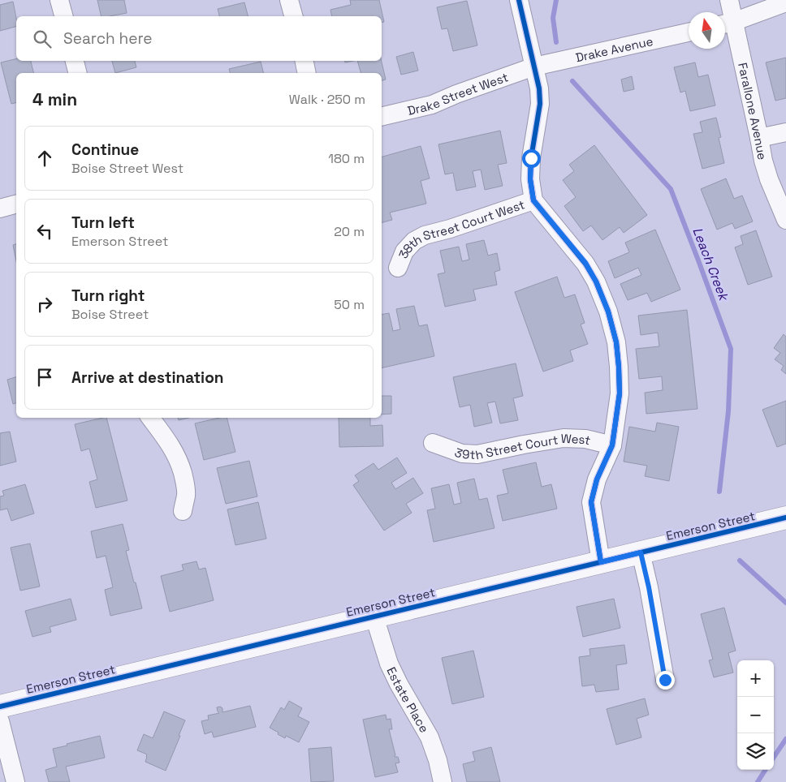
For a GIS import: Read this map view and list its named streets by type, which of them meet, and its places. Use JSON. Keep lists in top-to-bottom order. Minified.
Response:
{"streets":{"main road":["Emerson Street"],"street":["Drake Avenue","Drake Street West","Farallone Avenue","38th Street Court West","39th Street Court West","Estate Place"]},"crossings":[["Drake Avenue","Drake Street West"],["Emerson Street","Estate Place"]],"water":["Leach Creek"],"north":"top","page":{"search":"Search here","heading":["4 min","Walk · 250 m"],"list":[["Continue","Boise Street West","180 m"],["Turn left","Emerson Street","20 m"],["Turn right","Boise Street","50 m"],"Arrive at destination"],"map_buttons":["+","−"]}}
